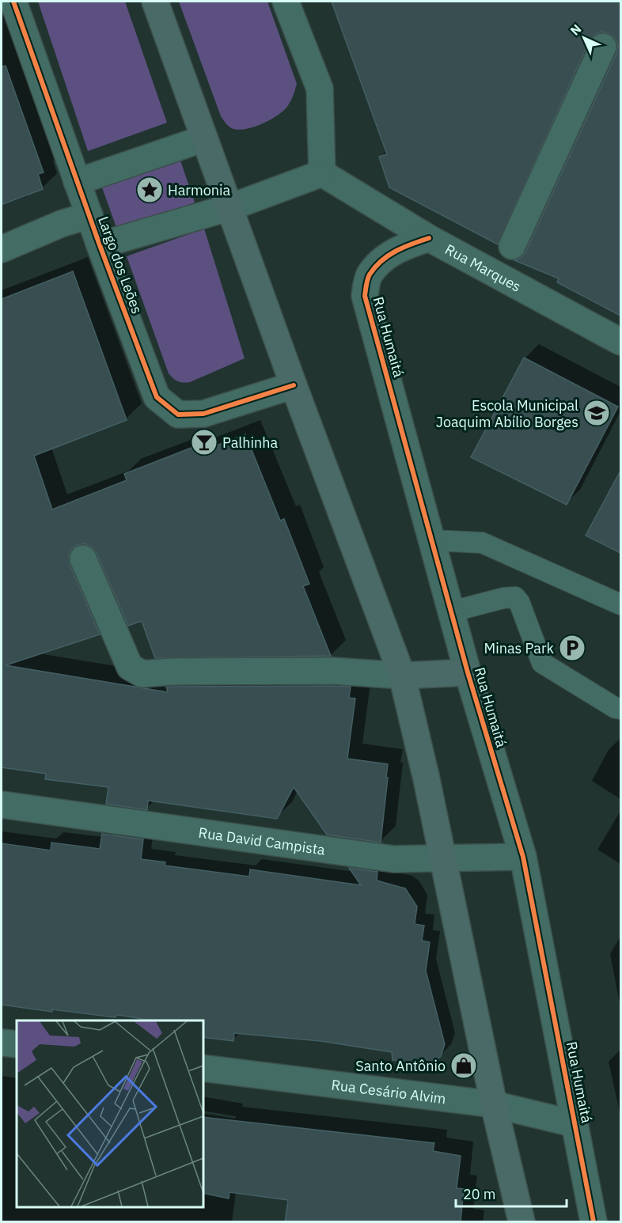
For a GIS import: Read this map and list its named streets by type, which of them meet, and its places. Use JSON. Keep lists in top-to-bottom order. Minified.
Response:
{"streets":{"street":["Largo dos Leões","Rua Marques","Rua Humaitá","Rua David Campista","Rua Cesário Alvim"]},"crossings":[["Largo dos Leões","Rua Marques"],["Rua Marques","Rua Humaitá"],["Rua Humaitá","Rua David Campista"],["Rua Humaitá","Rua Cesário Alvim"]],"places":{"place":["Harmonia"],"school or university":["Escola Municipal Joaquim Abílio Borges"],"bar":["Palhinha"],"parking":["Minas Park"],"shop":["Santo Antônio"]},"scale_bar":"20 m","north":"top left"}
